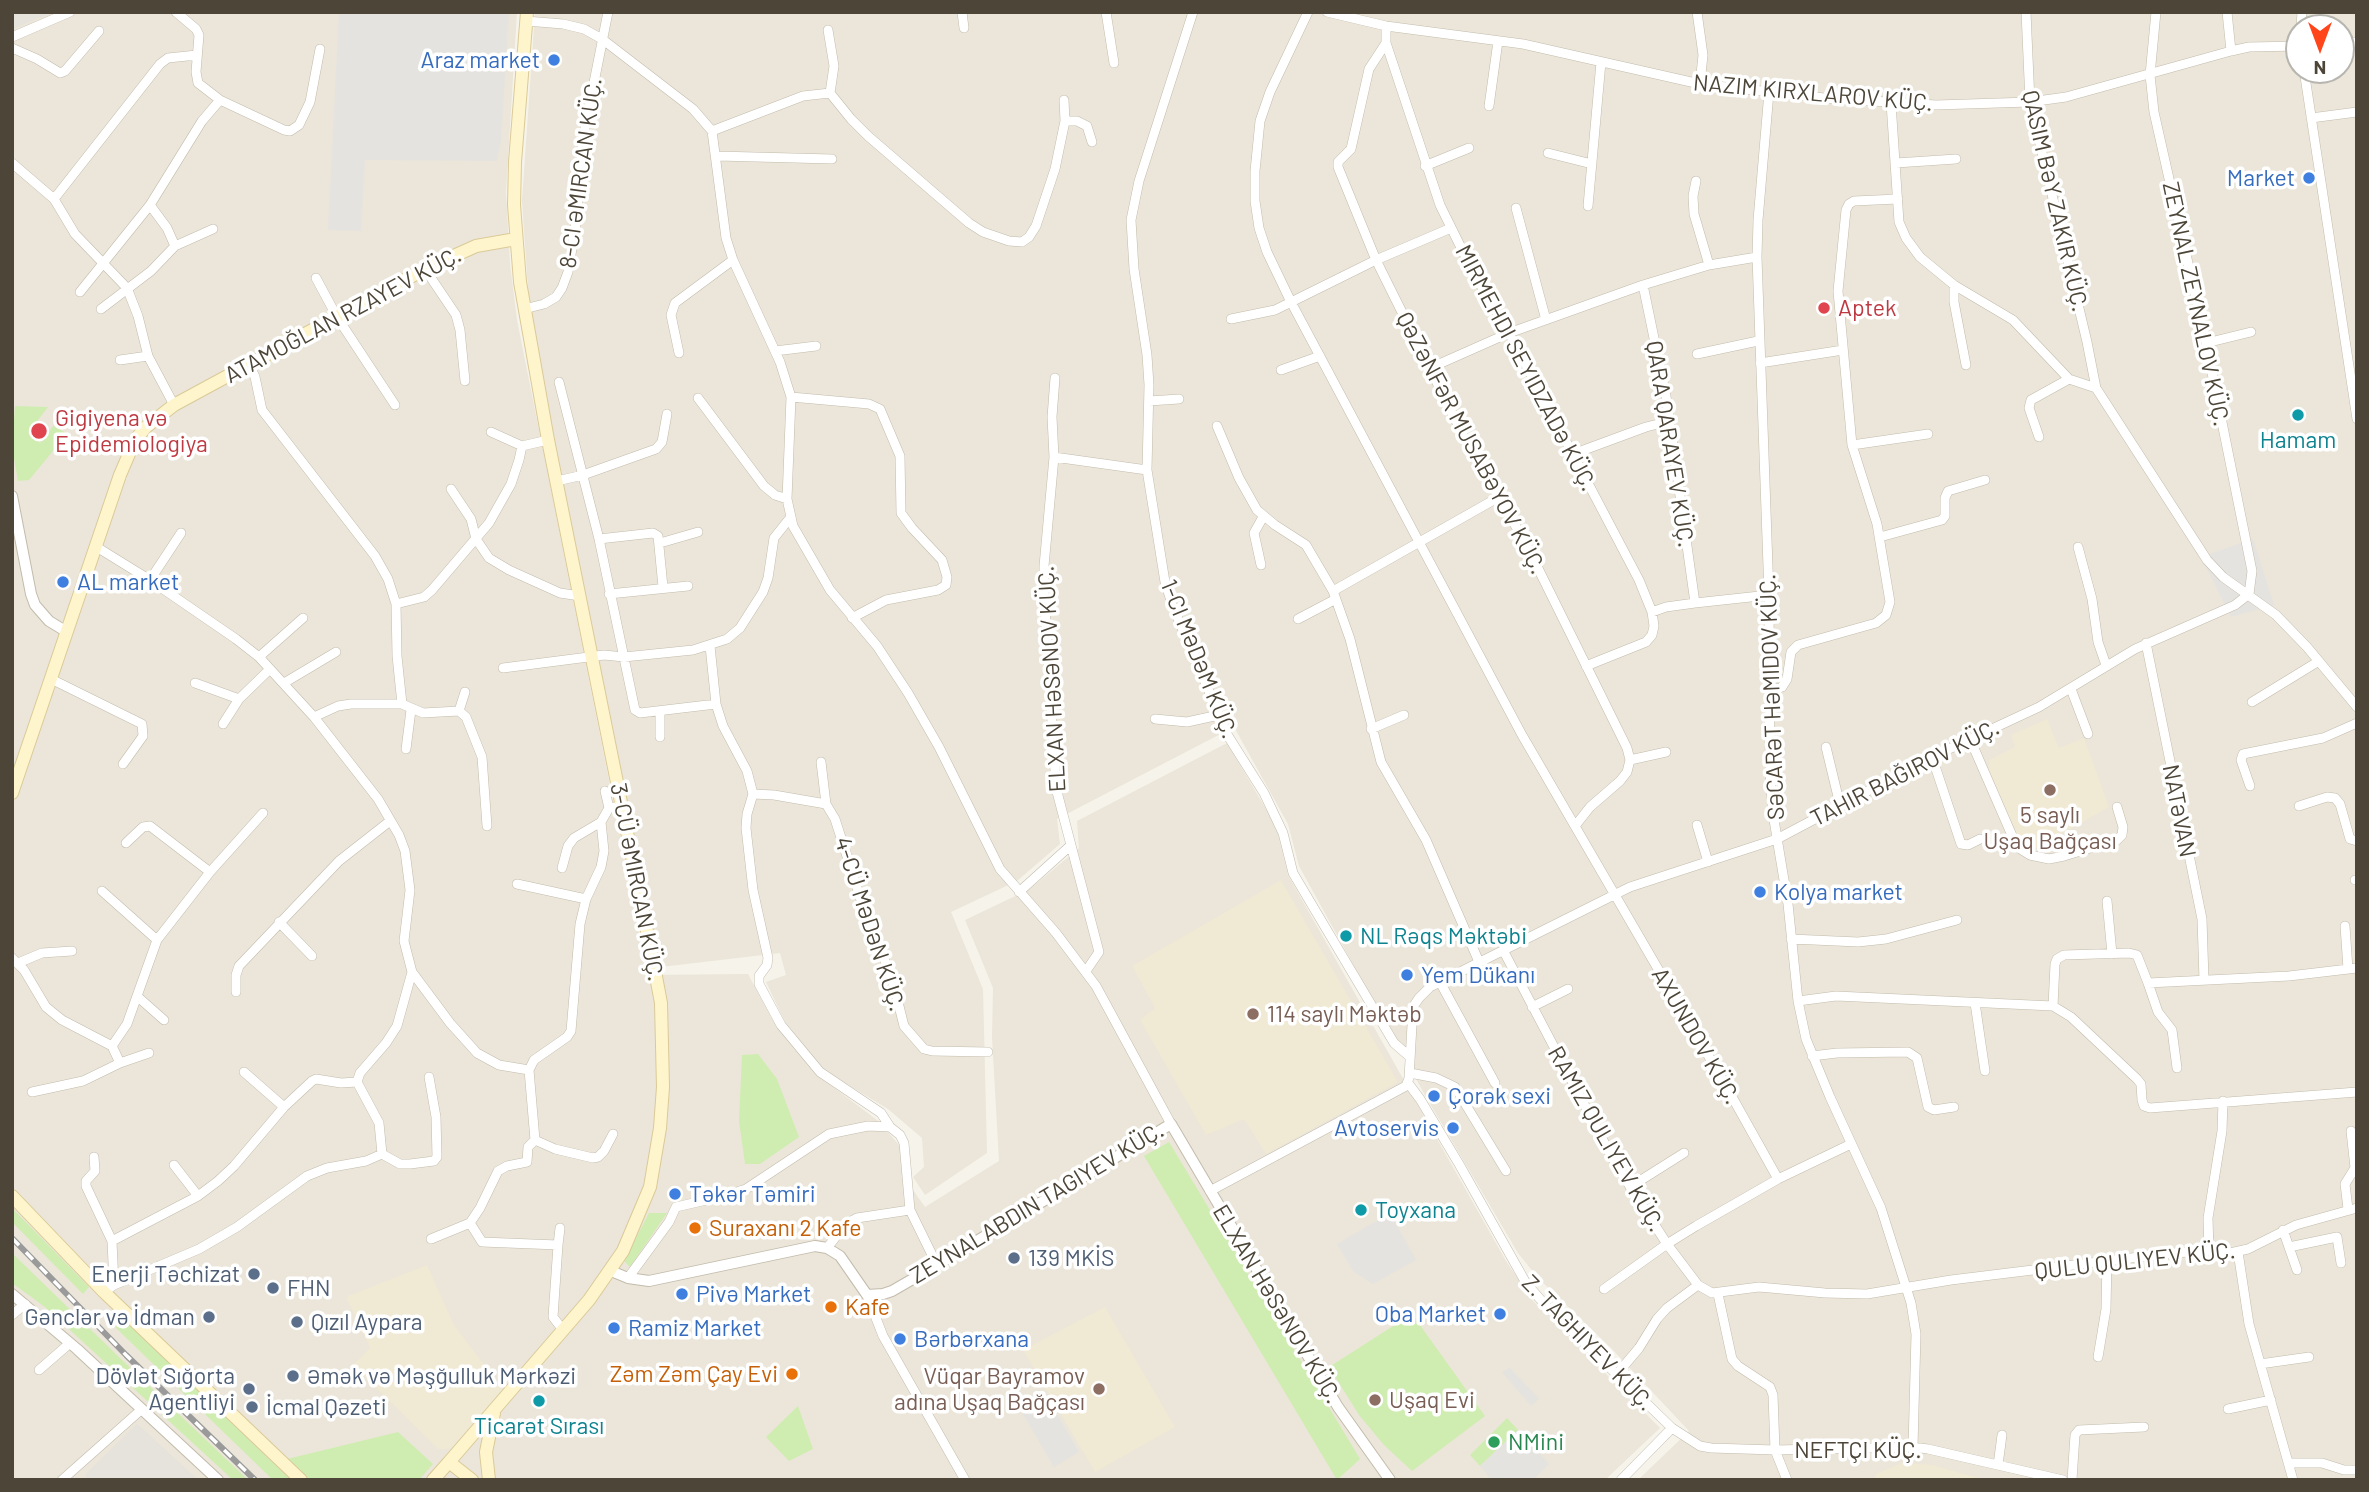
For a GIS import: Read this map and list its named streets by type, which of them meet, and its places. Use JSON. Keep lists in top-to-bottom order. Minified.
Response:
{"streets":{"main road":["ATAMOĞLAN RZAYEV KÜÇ.","3-CÜ ƏMIRCAN KÜÇ."],"street":["8-CI ƏMIRCAN KÜÇ.","ZEYNAL ZEYNALOV KÜÇ.","MIRMEHDI SEYIDZADƏ KÜÇ.","QƏZƏNFƏR MUSABƏYOV KÜÇ.","QARA QARAYEV KÜÇ.","1-CI MƏDƏM KÜÇ.","ELXAN HƏSƏNOV KÜÇ.","SƏCARƏT HƏMIDOV KÜÇ.","NATƏVAN","4-CÜ MƏDƏN KÜÇ.","AXUNDOV KÜÇ.","RAMIZ QULIYEV KÜÇ.","ZEYNALABDIN TAGIYEV KÜÇ.","QULU QULIYEV KÜÇ.","Z. TAGHIYEV KÜÇ.","NEFTÇI KÜÇ."]},"crossings":[["8-CI ƏMIRCAN KÜÇ.","3-CÜ ƏMIRCAN KÜÇ."],["ATAMOĞLAN RZAYEV KÜÇ.","3-CÜ ƏMIRCAN KÜÇ."],["MIRMEHDI SEYIDZADƏ KÜÇ.","QƏZƏNFƏR MUSABƏYOV KÜÇ."],["ELXAN HƏSƏNOV KÜÇ.","ZEYNALABDIN TAGIYEV KÜÇ."],["SƏCARƏT HƏMIDOV KÜÇ.","QULU QULIYEV KÜÇ."],["SƏCARƏT HƏMIDOV KÜÇ.","NEFTÇI KÜÇ."],["Z. TAGHIYEV KÜÇ.","NEFTÇI KÜÇ."]],"places":["Araz market","Market","Aptek","Hamam","Gigiyena və Epidemiologiya","AL market","5 saylı Uşaq Bağçası","Kolya market","NL Rəqs Məktəbi","Yem Dükanı","114 saylı Məktəb","Çorək sexi","Avtoservis","Təkər Təmiri","Toyxana","Suraxanı 2 Kafe","139 MKİS","Enerji Təchizat","FHN","Pivə Market","Kafe","Oba Market","Gənclər və İdman","Qızıl Aypara","Ramiz Market","Bərbərxana","Zəm Zəm Çay Evi","Əmək və Məşğulluk Mərkəzi","Dövlət Sığorta Agentliyi","Vüqar Bayramov adına Uşaq Bağçası","Uşaq Evi","Ticarət Sırası","İcmal Qəzeti","NMini"],"north":"bottom"}
